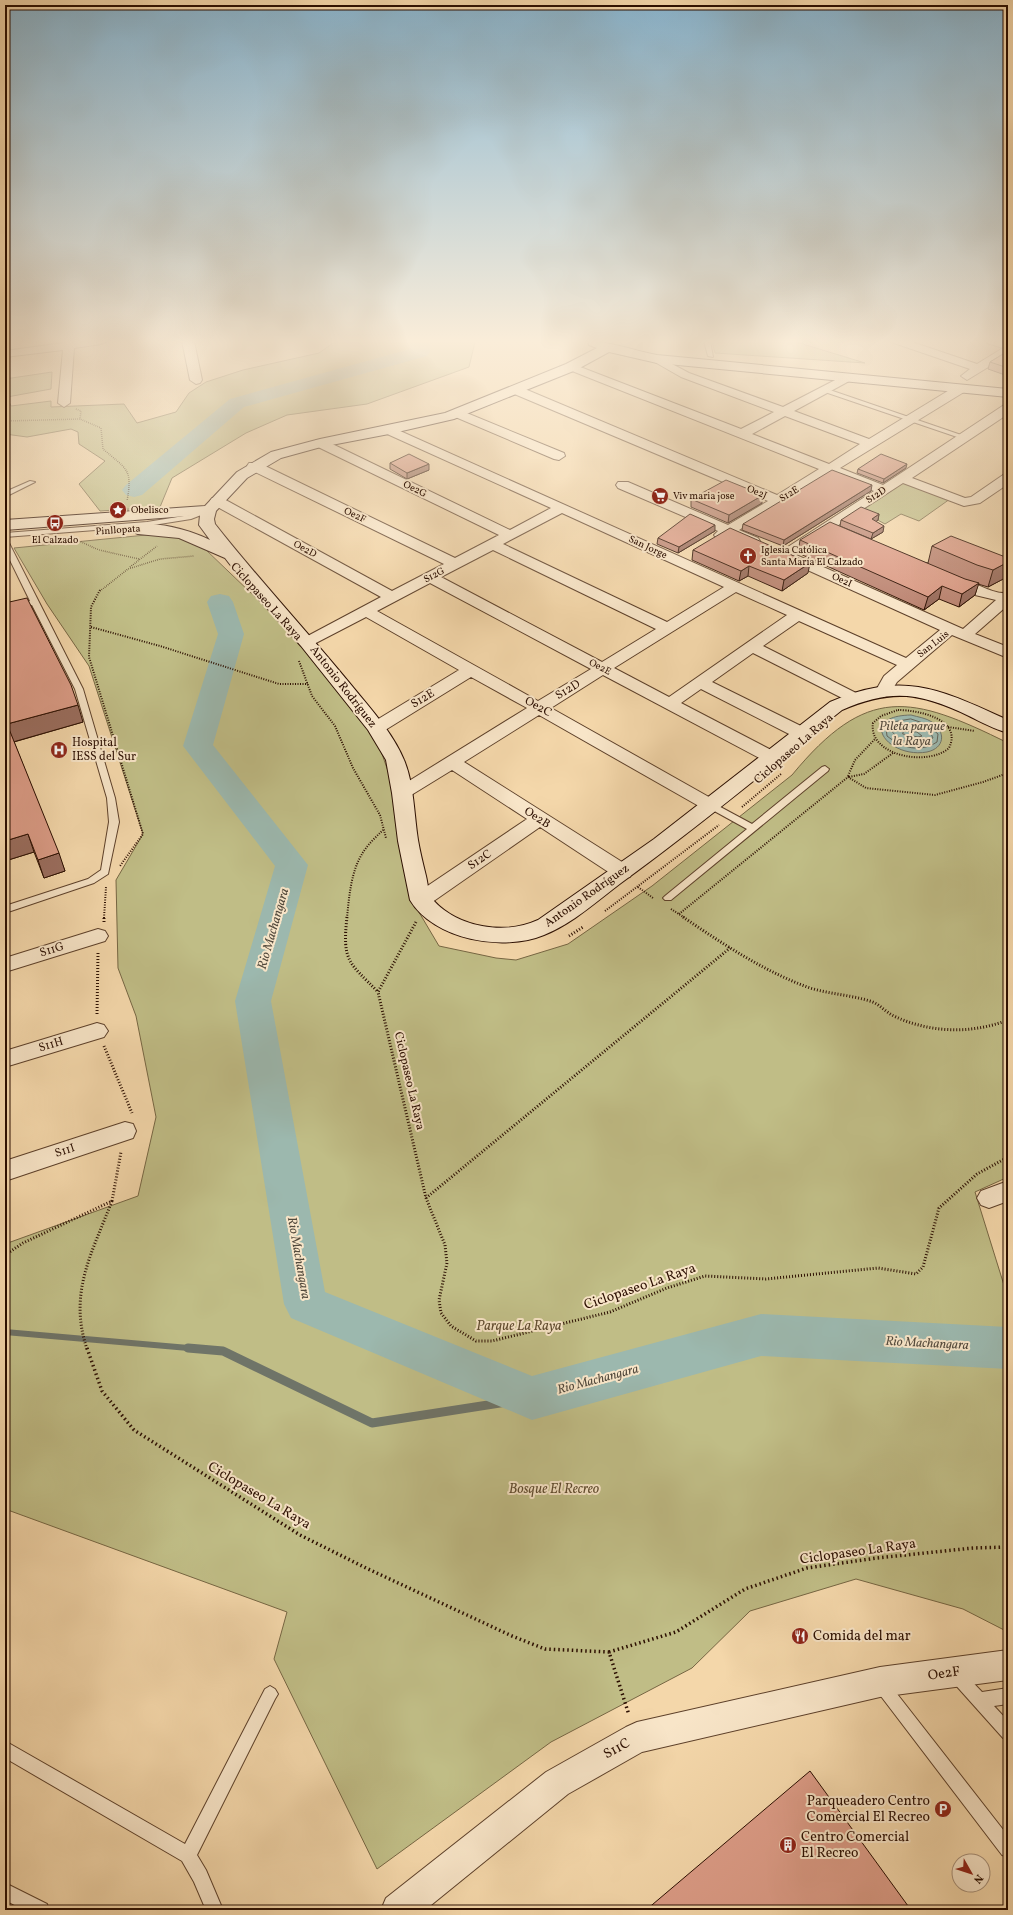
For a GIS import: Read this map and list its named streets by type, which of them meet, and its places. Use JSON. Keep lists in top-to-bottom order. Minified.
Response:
{"streets":{"street":["Oe2G","Oe2J","S12E","S12D","Oe2F","Pinllopata","San Jorge","Oe2D","S12G","Oe2I","San Luis","Oe2E","Antonio Rodríguez","Oe2C","Oe2B","S12C","S11G","S11H","S11I","S11C"],"path":["Ciclopaseo La Raya"]},"crossings":[["Oe2G","S12G"],["Oe2J","S12E"],["S12E","Oe2I"],["S12E","Antonio Rodríguez"],["S12E","Oe2C"],["S12D","San Jorge"],["S12D","Oe2I"],["S12D","Oe2E"],["S12D","Antonio Rodríguez"],["S12D","Oe2C"],["S12D","Oe2B"],["Oe2F","S12G"],["Oe2F","S11C"],["Pinllopata","Oe2D"],["Pinllopata","Antonio Rodríguez"],["San Jorge","S12G"],["San Jorge","San Luis"],["Oe2D","S12G"],["Oe2D","Antonio Rodríguez"],["S12G","Ciclopaseo La Raya"],["S12G","Oe2E"],["S12G","Antonio Rodríguez"],["S12G","Oe2C"],["Oe2I","San Luis"],["Ciclopaseo La Raya","Antonio Rodríguez"],["Ciclopaseo La Raya","S11G"],["Ciclopaseo La Raya","S11H"],["Ciclopaseo La Raya","S11I"],["San Luis","Antonio Rodríguez"],["Oe2E","Antonio Rodríguez"],["Antonio Rodríguez","Oe2C"],["Antonio Rodríguez","Oe2B"],["Antonio Rodríguez","S12C"],["Oe2B","S12C"]],"water":["Pileta parque la Raya","Rio Machangara"],"parks":["Parque La Raya","Bosque El Recreo"],"places":{"supermarket":["Viv maria jose"],"place":["Obelisco"],"bus stop":["El Calzado"],"church":["Iglesia Católica Santa María El Calzado"],"hospital":["Hospital IESS del Sur"],"restaurant":["Comida del mar"],"parking":["Parqueadero Centro Comercial El Recreo"],"building":["Centro Comercial El Recreo"]},"north":"bottom right"}
